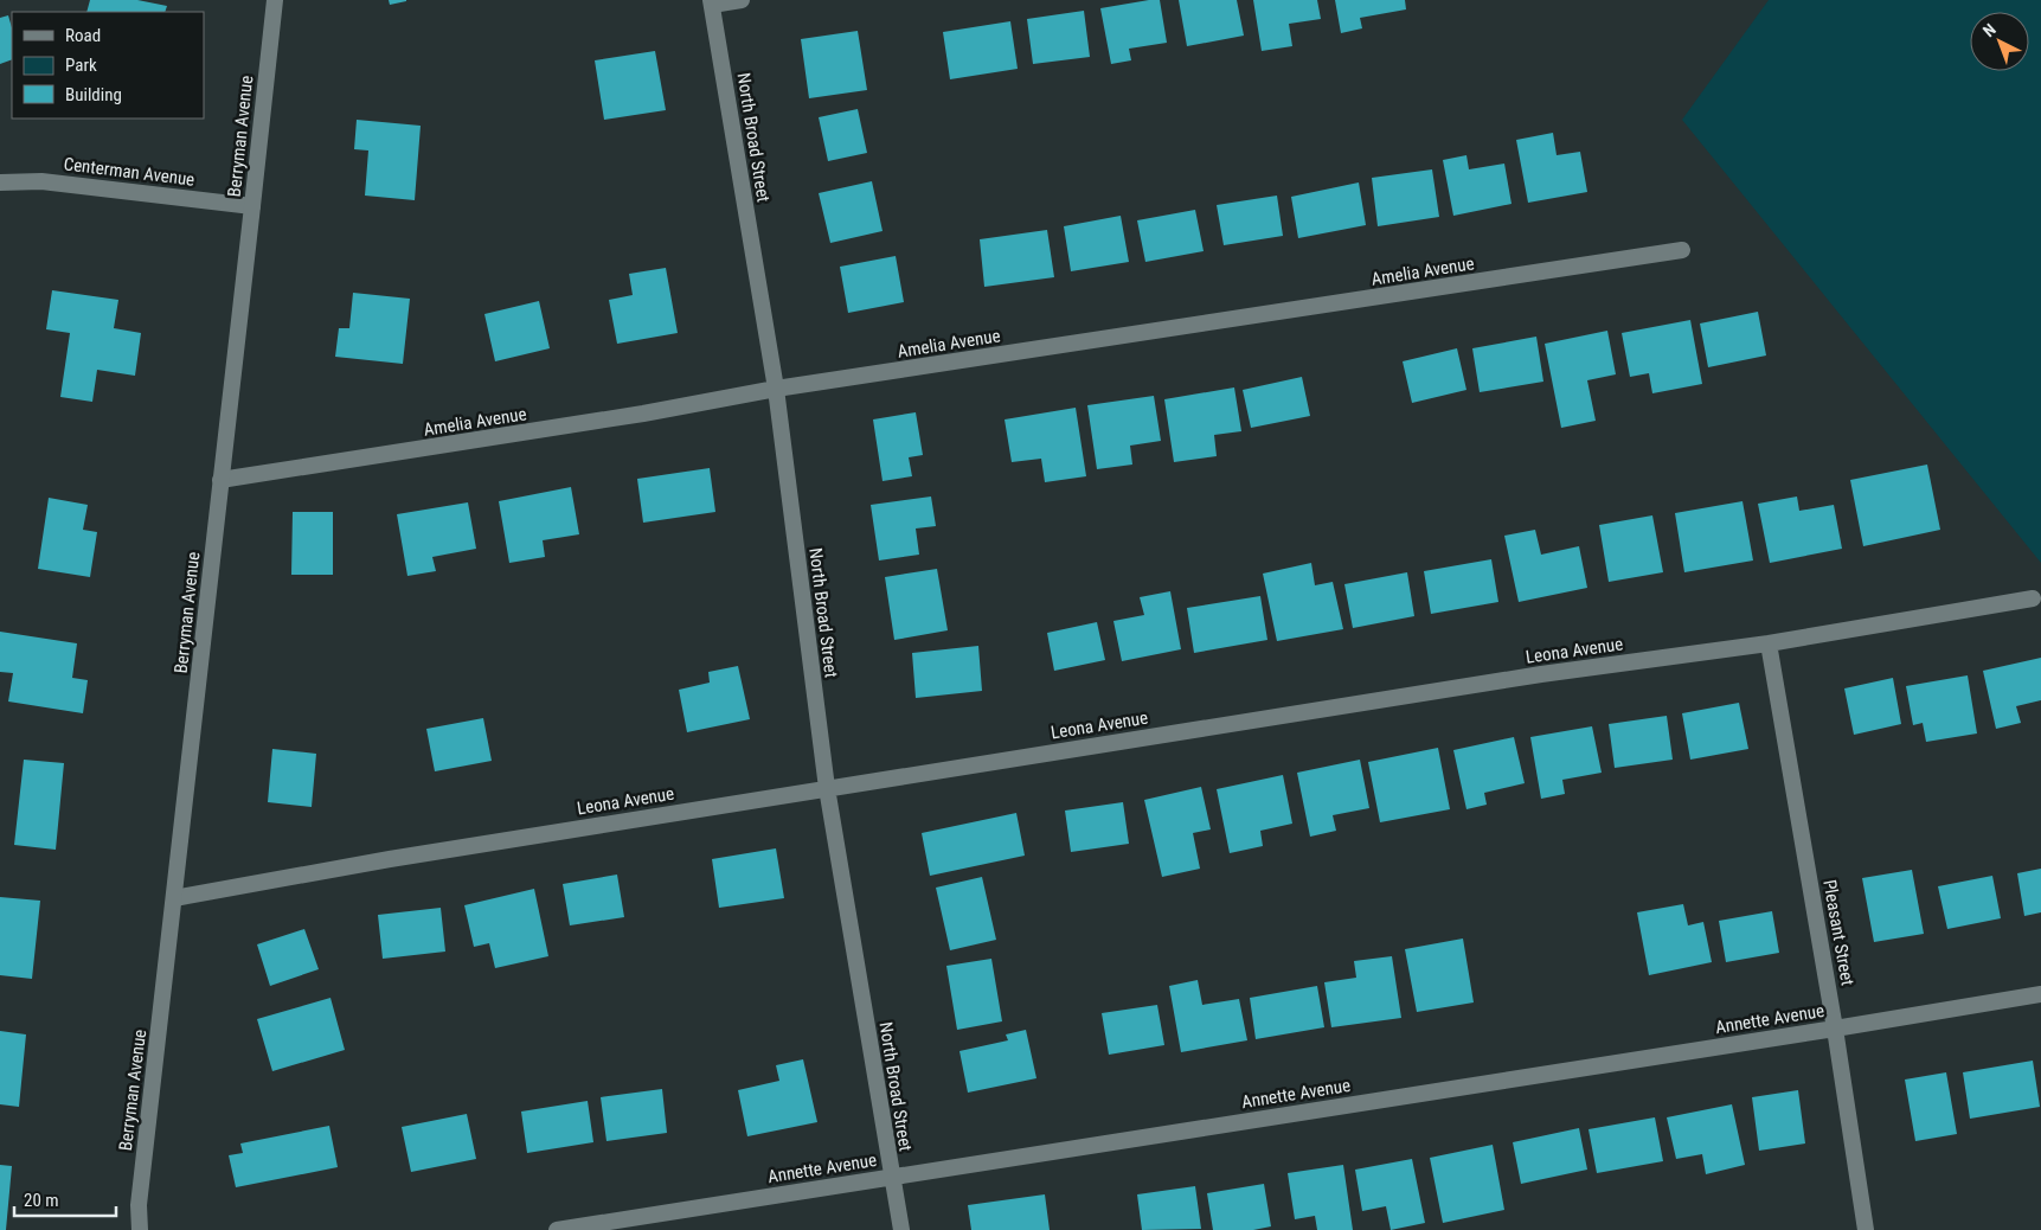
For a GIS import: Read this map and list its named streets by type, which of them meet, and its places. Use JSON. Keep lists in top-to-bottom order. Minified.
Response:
{"streets":{"street":["Berryman Avenue","North Broad Street","Centerman Avenue","Amelia Avenue","Leona Avenue","Pleasant Street","Annette Avenue"]},"crossings":[["Berryman Avenue","Centerman Avenue"],["Berryman Avenue","Amelia Avenue"],["Berryman Avenue","Leona Avenue"],["North Broad Street","Amelia Avenue"],["North Broad Street","Leona Avenue"],["North Broad Street","Annette Avenue"],["Leona Avenue","Pleasant Street"],["Pleasant Street","Annette Avenue"]],"legend":["Road","Park","Building"],"scale_bar":"20 m","north":"top left"}
